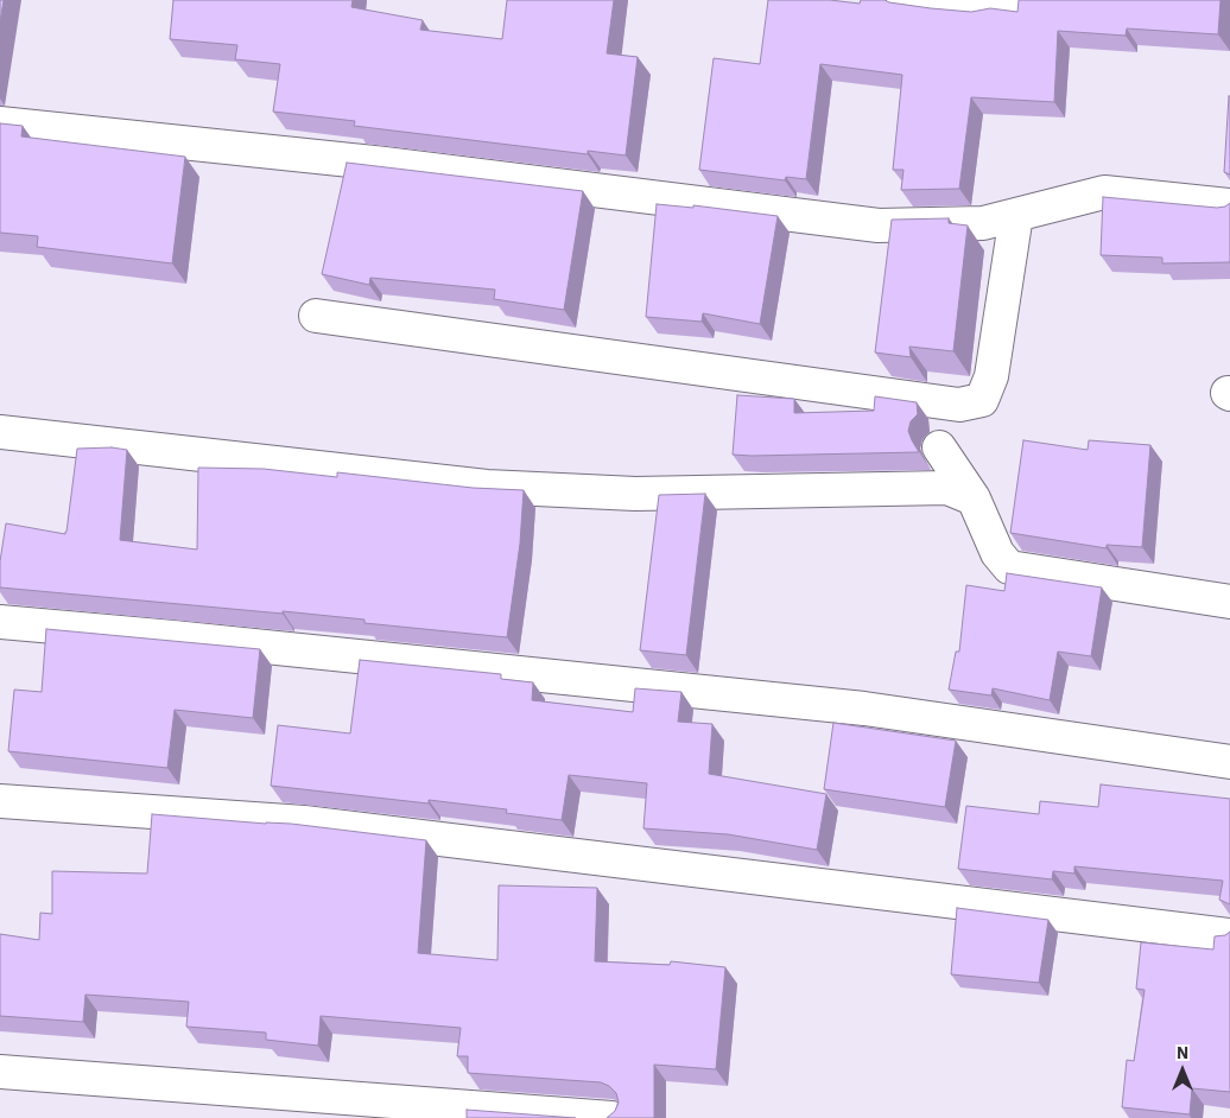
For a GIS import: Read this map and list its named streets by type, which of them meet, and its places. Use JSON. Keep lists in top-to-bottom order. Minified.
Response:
{"north":"top"}
